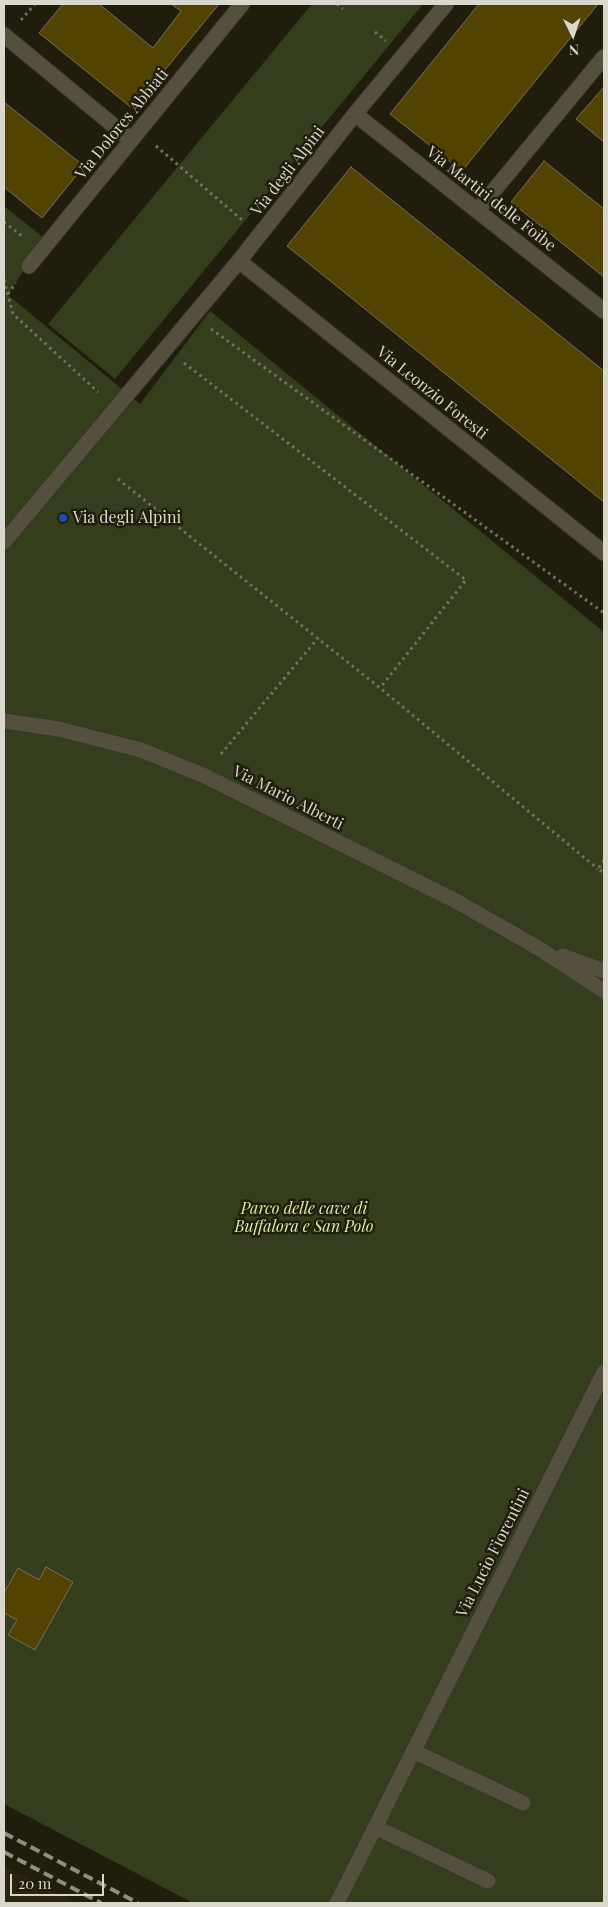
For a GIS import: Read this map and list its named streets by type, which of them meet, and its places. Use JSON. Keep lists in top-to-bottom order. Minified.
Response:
{"streets":{"street":["Via Dolores Abbiati","Via degli Alpini","Via Martiri delle Foibe","Via Leonzio Foresti","Via Mario Alberti","Via Lucio Fiorentini"]},"crossings":[["Via degli Alpini","Via Martiri delle Foibe"],["Via degli Alpini","Via Leonzio Foresti"]],"parks":["Parco delle cave di Buffalora e San Polo"],"places":["Via degli Alpini"],"scale_bar":"20 m","north":"bottom"}
